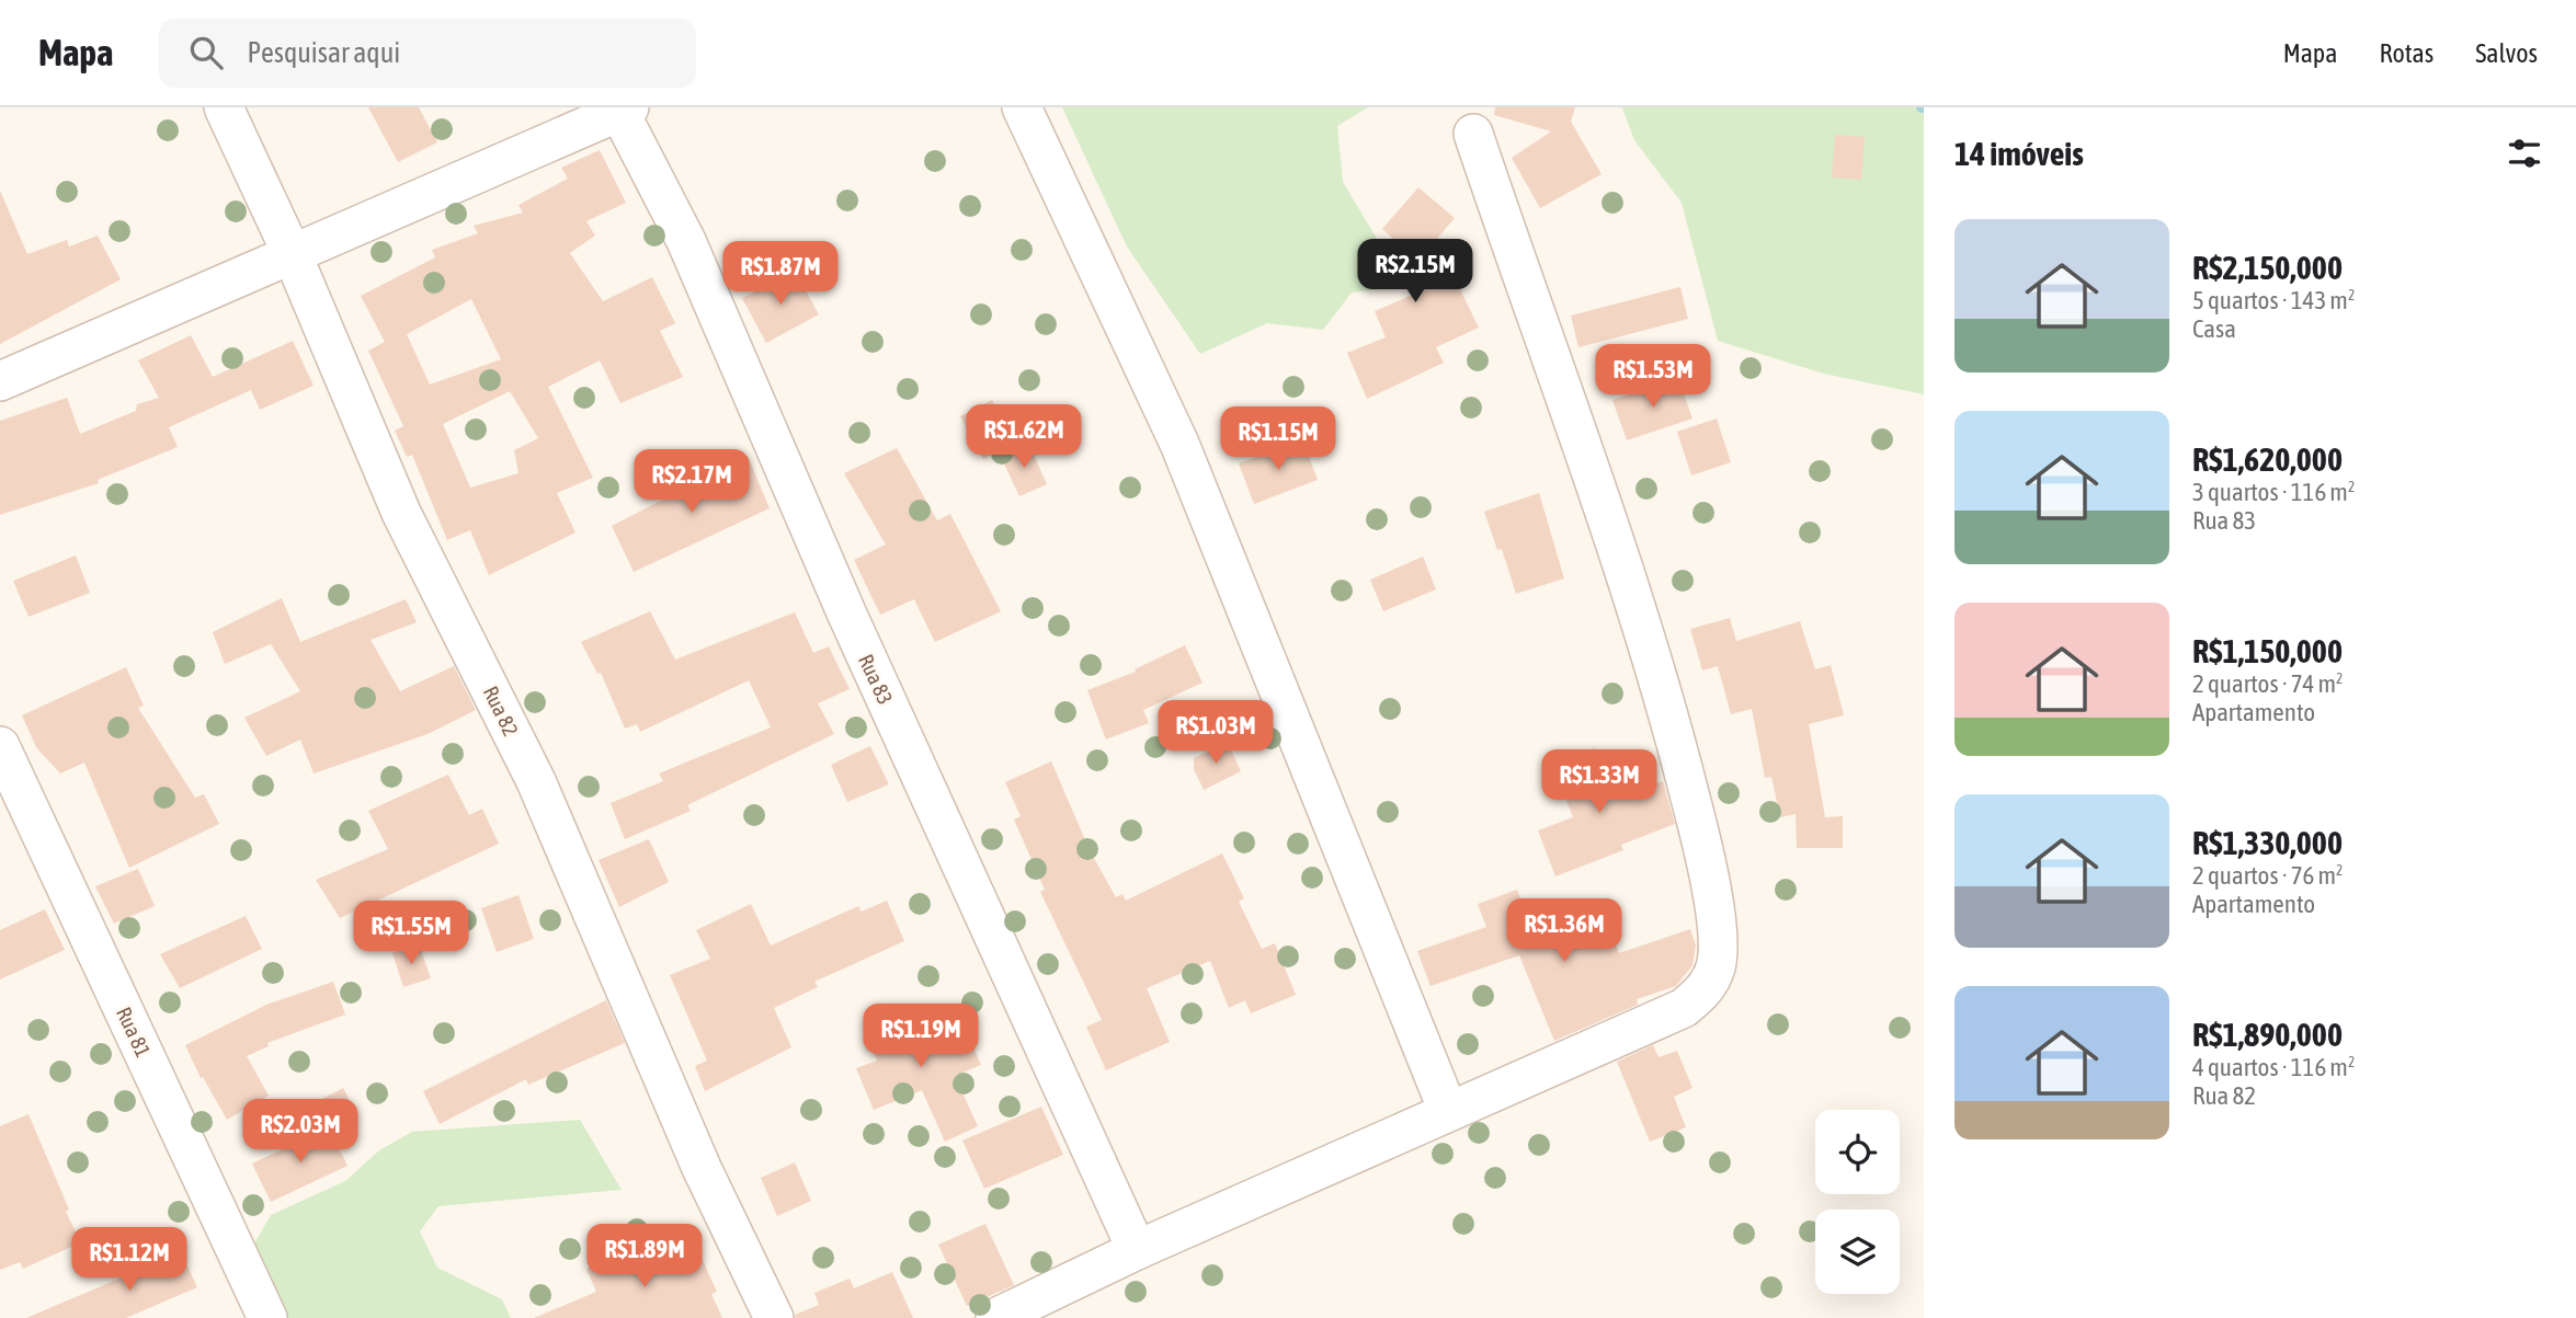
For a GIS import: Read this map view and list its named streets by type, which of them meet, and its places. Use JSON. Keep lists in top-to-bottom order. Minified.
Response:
{"streets":{"street":["Rua 83","Rua 82","Rua 81"]},"page":{"header":"Mapa","search":"Pesquisar aqui","nav":["Mapa","Rotas","Salvos"],"heading":"14 imóveis","list":[{"name":"R$2,150,000","note":"5 quartos · 143 m² · Casa"},{"name":"R$1,620,000","note":"3 quartos · 116 m² · Rua 83"},{"name":"R$1,150,000","note":"2 quartos · 74 m² · Apartamento"},{"name":"R$1,330,000","note":"2 quartos · 76 m² · Apartamento"},{"name":"R$1,890,000","note":"4 quartos · 116 m² · Rua 82"}],"price":["R$2.15M","R$1.87M","R$1.53M","R$1.62M","R$1.15M","R$2.17M","R$1.03M","R$1.33M","R$1.36M","R$1.55M","R$1.19M","R$2.03M","R$1.89M","R$1.12M"]}}
